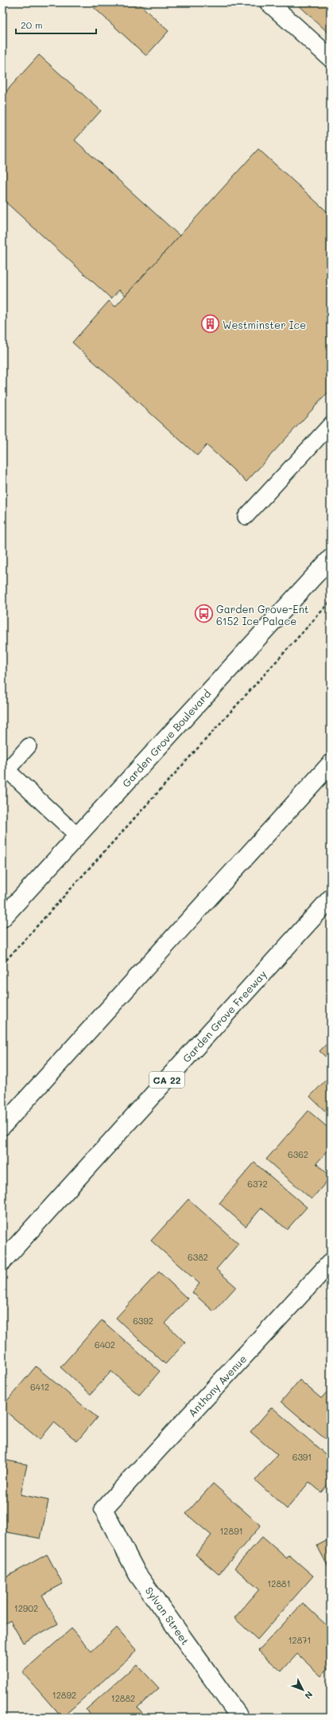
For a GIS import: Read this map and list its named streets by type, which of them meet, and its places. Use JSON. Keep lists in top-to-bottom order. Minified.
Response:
{"streets":{"main road":["Garden Grove Boulevard","Garden Grove Freeway","CA 22","Anthony Avenue","Sylvan Street"]},"crossings":[["Anthony Avenue","Sylvan Street"]],"places":{"building":["Westminster Ice"],"bus stop":["Garden Grove-Ent 6152 Ice Palace"]},"house_numbers":["6362","6372","6382","6392","6402","6412","6391","12891","12881","12902","12871","12892","12882"],"scale_bar":"20 m","north":"bottom right"}
